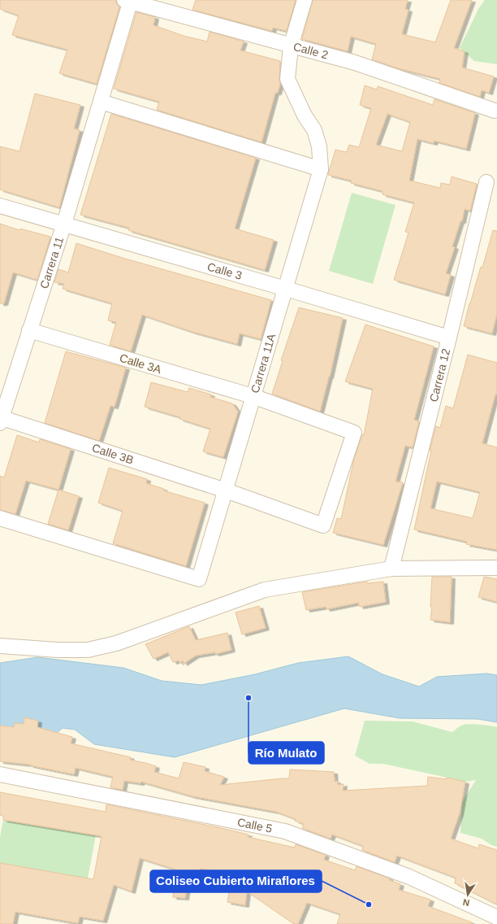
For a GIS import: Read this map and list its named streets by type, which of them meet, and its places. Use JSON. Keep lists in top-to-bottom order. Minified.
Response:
{"streets":{"street":["Calle 2","Carrera 11","Calle 3","Calle 3A","Carrera 11A","Carrera 12","Calle 3B","Calle 5"]},"crossings":[["Calle 2","Carrera 11"],["Calle 2","Carrera 11A"],["Carrera 11","Calle 3"],["Carrera 11","Calle 3A"],["Carrera 11","Calle 3B"],["Calle 3","Carrera 11A"],["Calle 3","Carrera 12"],["Calle 3A","Carrera 11A"],["Calle 3A","Calle 3B"],["Carrera 11A","Calle 3B"]],"places":["Río Mulato","Coliseo Cubierto Miraflores"],"north":"bottom"}
